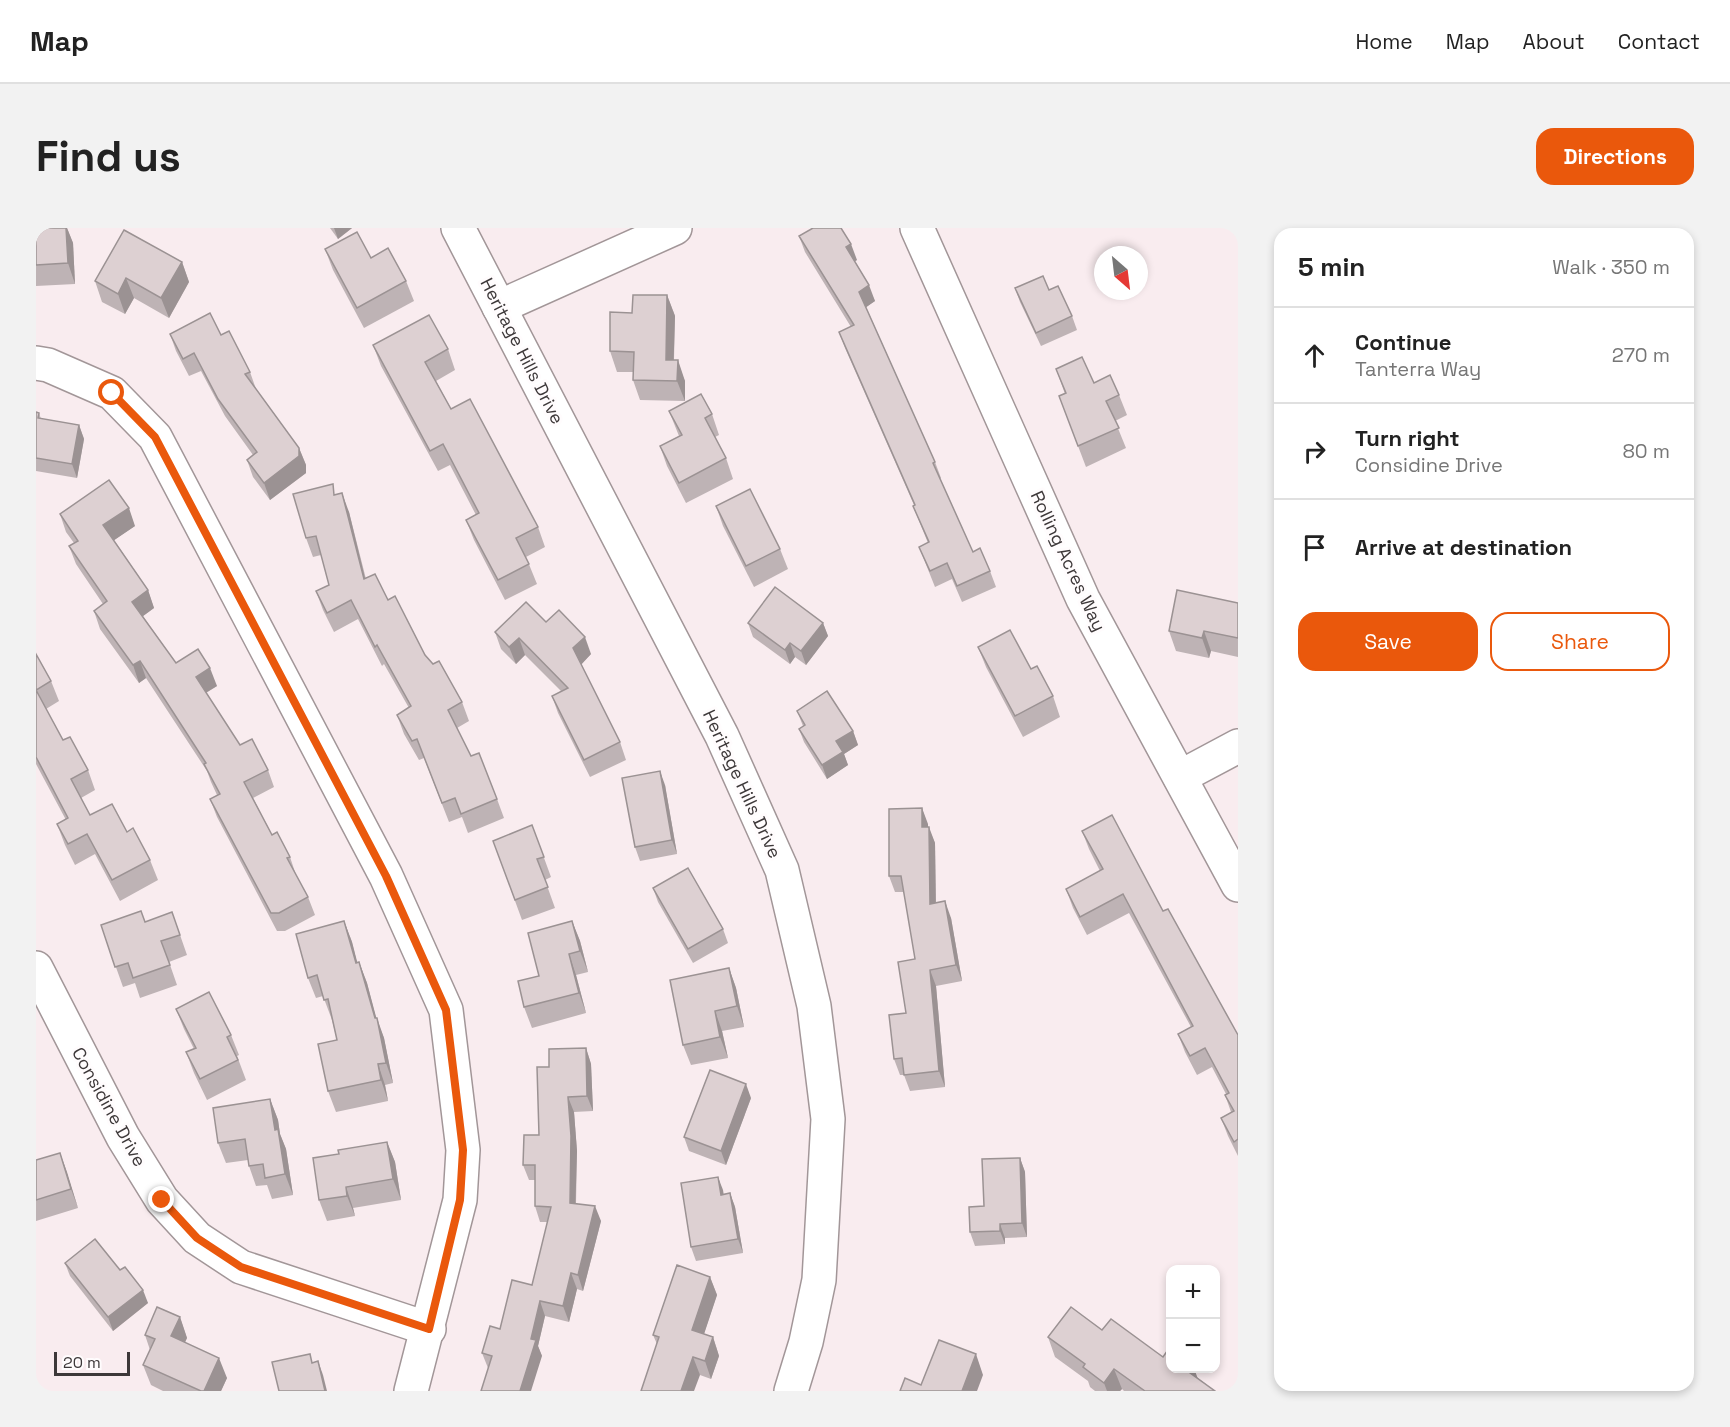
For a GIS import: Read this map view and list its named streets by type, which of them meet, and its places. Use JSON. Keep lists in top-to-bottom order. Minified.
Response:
{"streets":{"street":["Heritage Hills Drive","Rolling Acres Way","Considine Drive"]},"scale_bar":"20 m","north":"bottom right","page":{"header":"Map","nav":["Home","Map","About","Contact"],"buttons":["Directions",["Save","Share"]],"title":"Find us","heading":["5 min","Walk · 350 m"],"list":[["Continue","Tanterra Way","270 m"],["Turn right","Considine Drive","80 m"],"Arrive at destination"],"map_buttons":["+","−"],"scale":"20 m"}}
